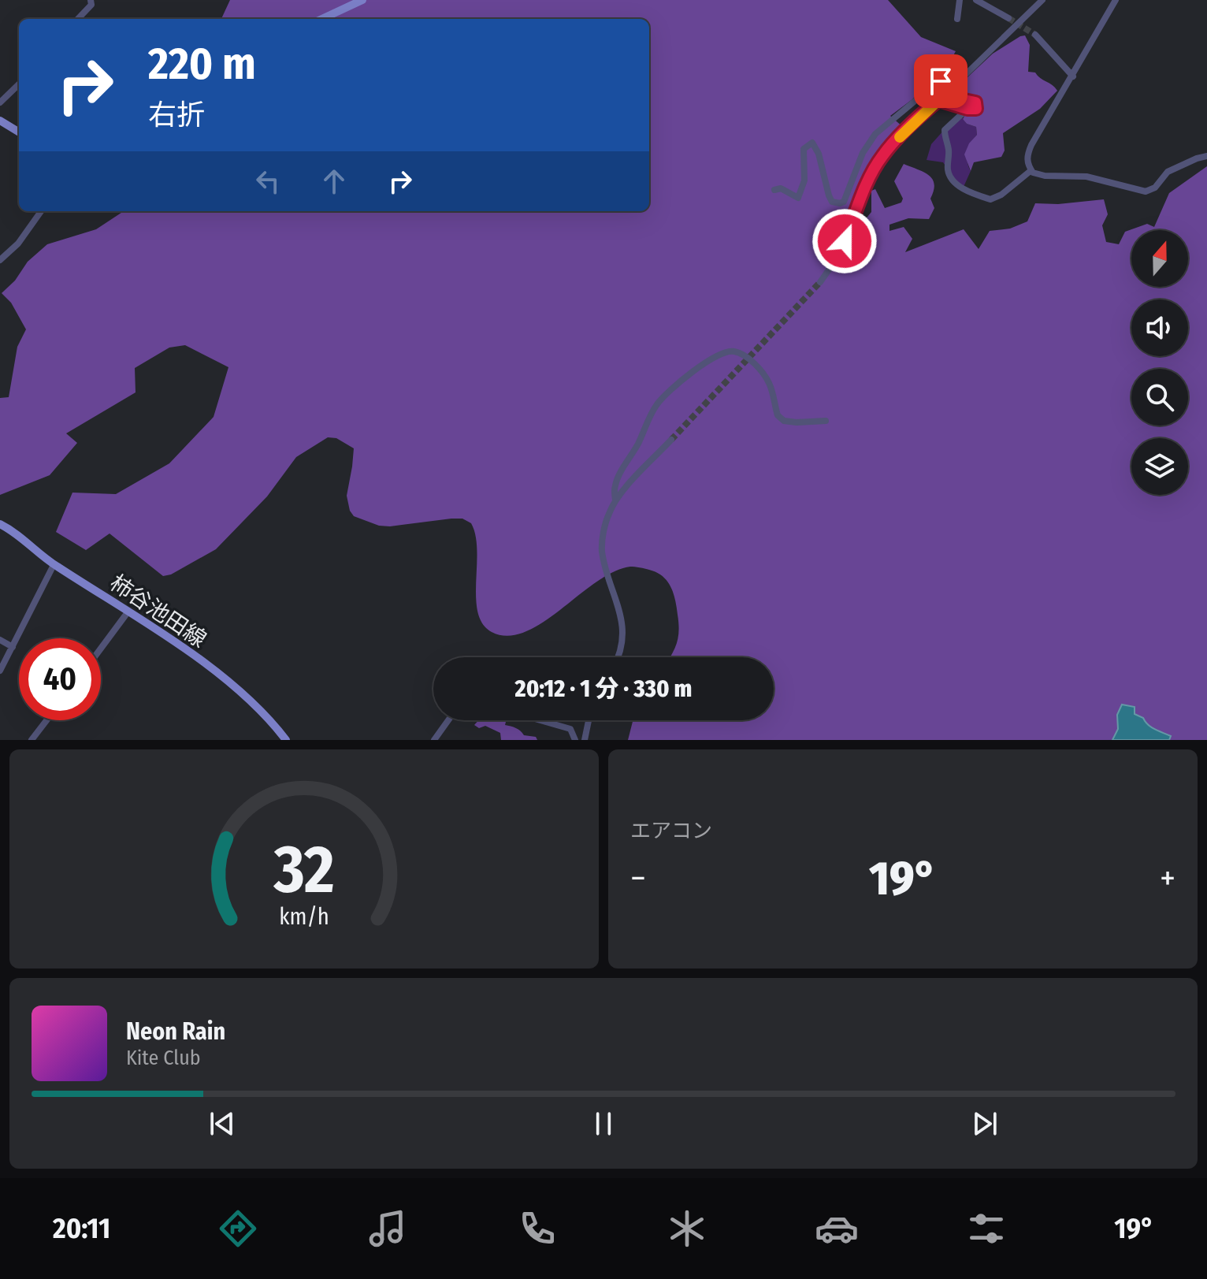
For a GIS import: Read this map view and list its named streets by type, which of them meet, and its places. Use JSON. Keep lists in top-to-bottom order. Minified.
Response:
{"streets":{"main road":["柿谷池田線"]},"north":"top","page":{"turn":["220 m","右折"],"limit":"40","trip":"20:12 · 1 分 · 330 m","tile":"エアコン","heat":["−","19°","+"],"song":["Neon Rain","Kite Club"],"tabs":["20:11","19°"],"gauge":["32","km/h"]}}
